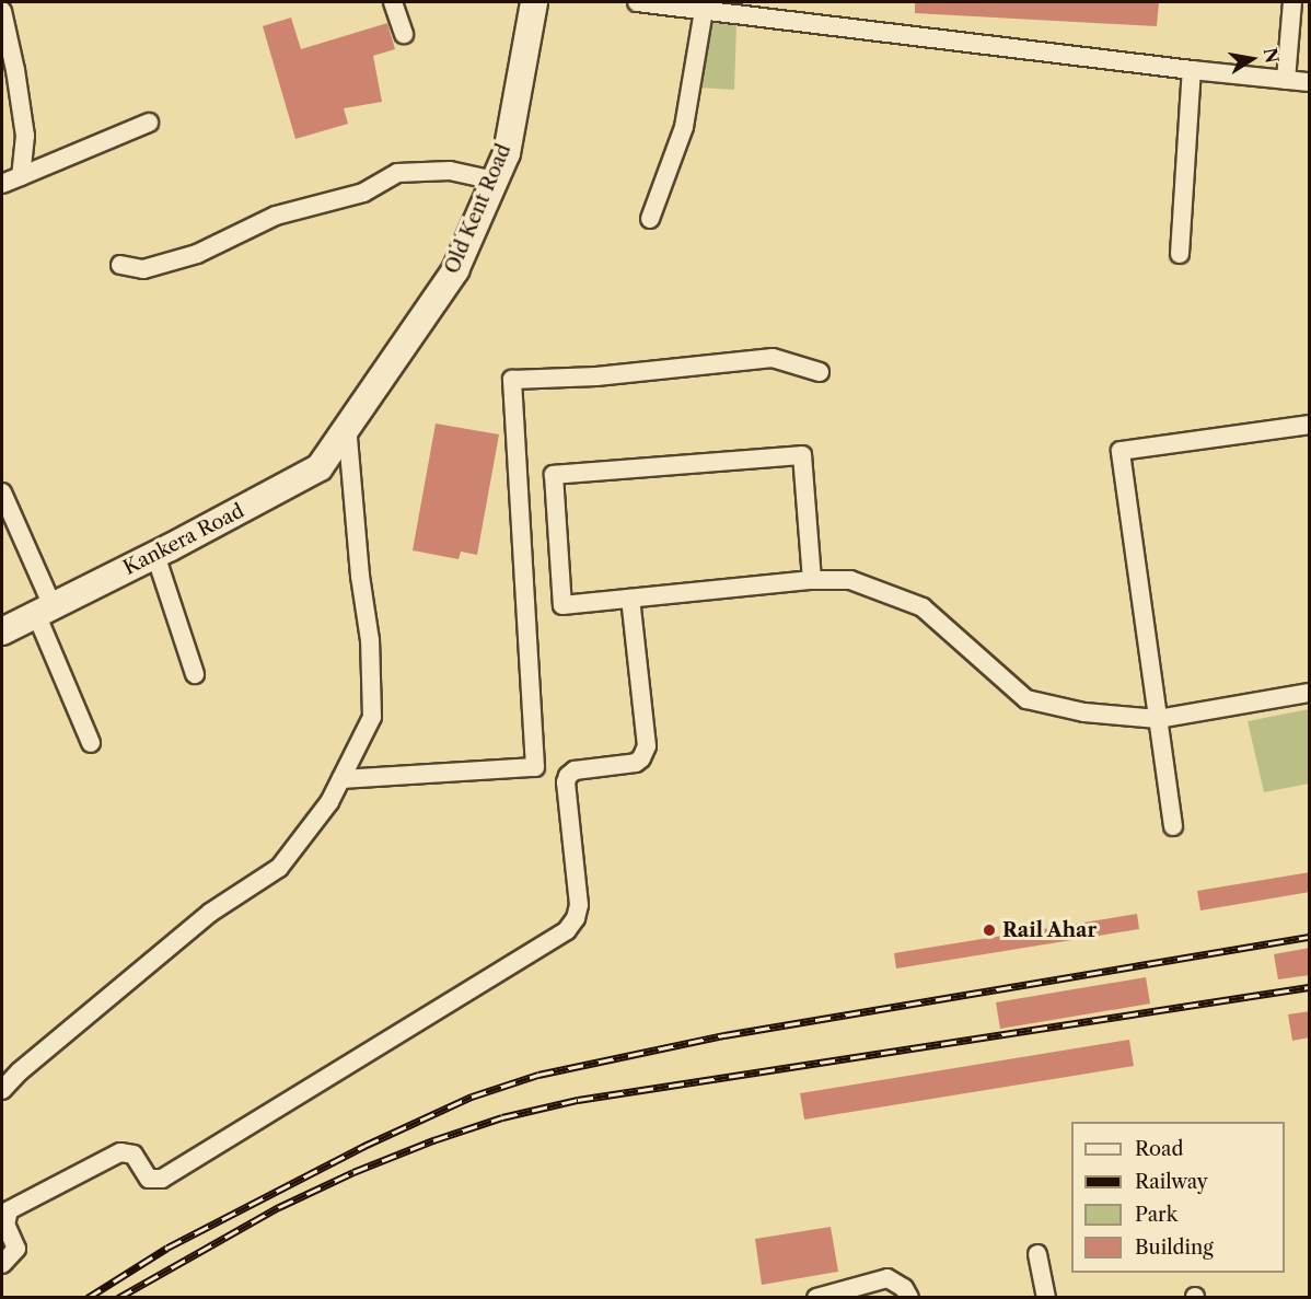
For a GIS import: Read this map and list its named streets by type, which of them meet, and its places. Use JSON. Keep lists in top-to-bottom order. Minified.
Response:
{"streets":{"street":["Old Kent Road","Kankera Road"]},"crossings":[["Old Kent Road","Kankera Road"]],"places":["Rail Ahar"],"legend":["Road","Railway","Park","Building"],"north":"right"}
